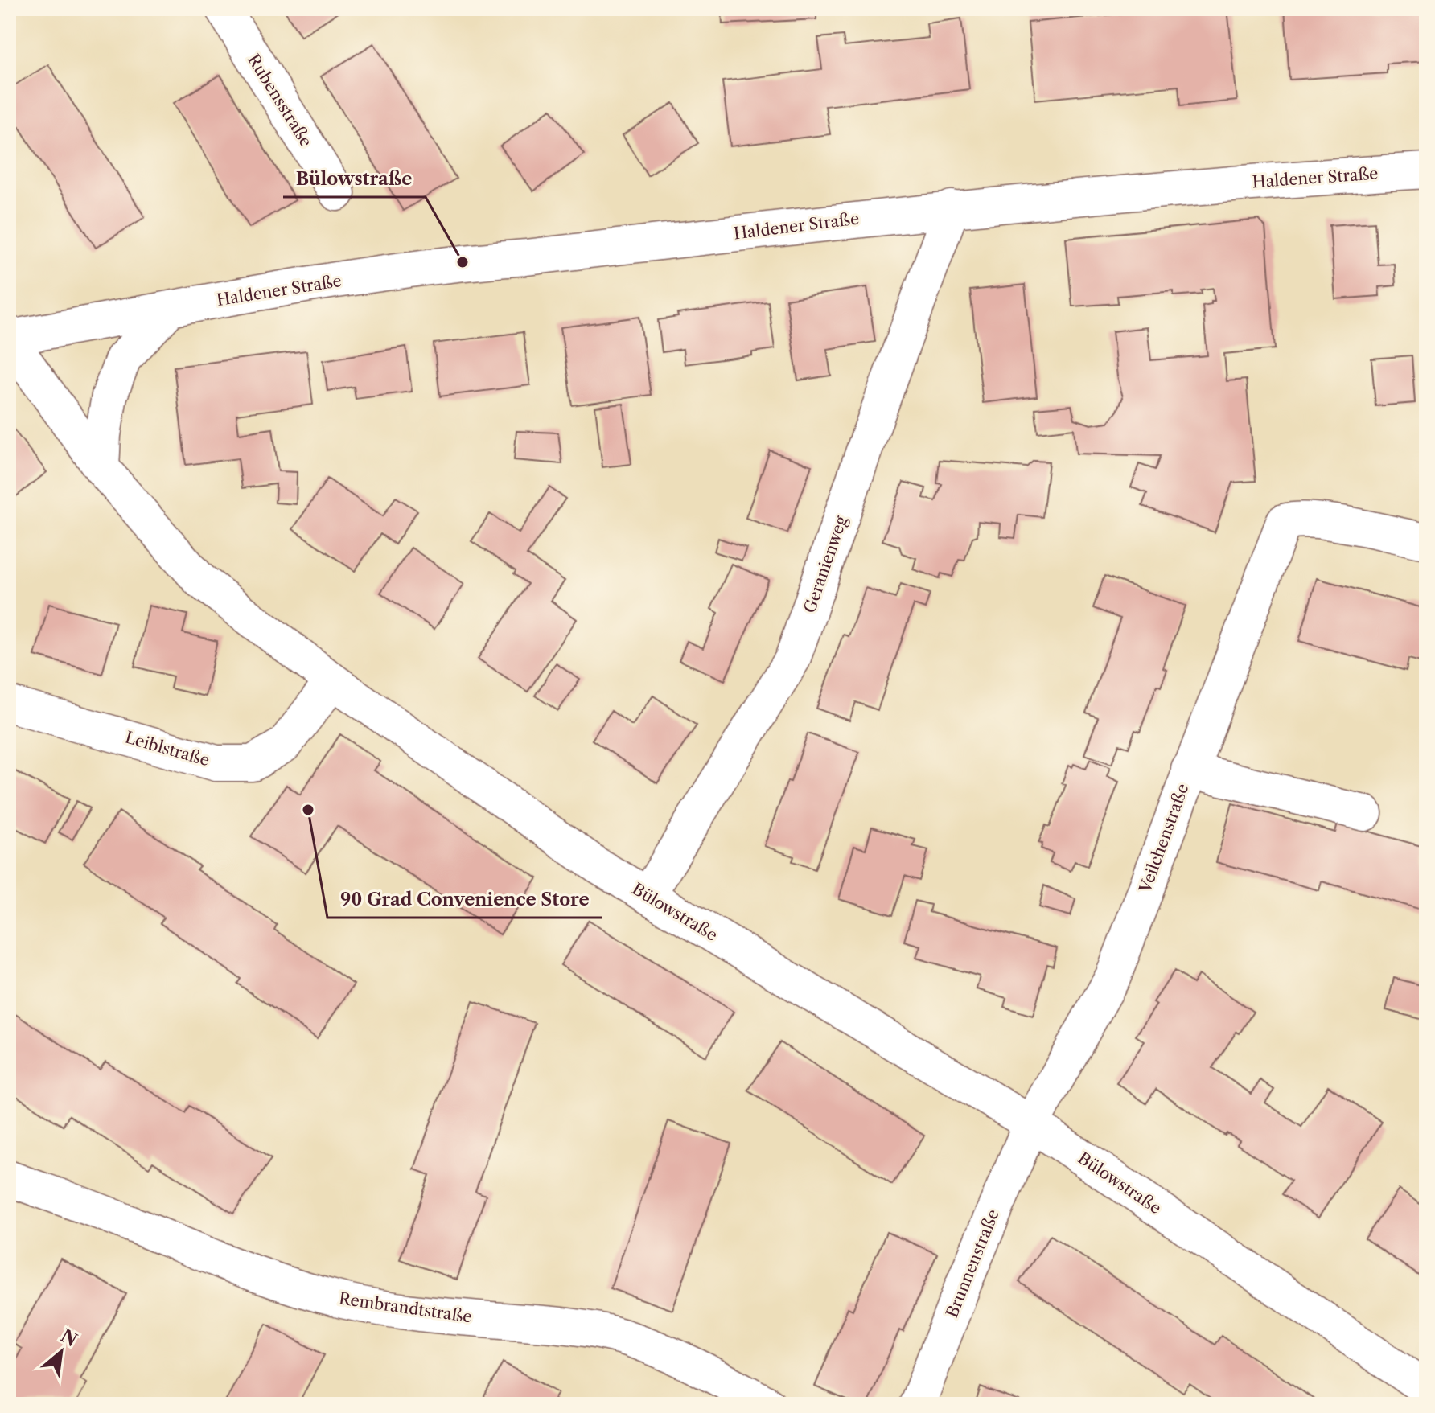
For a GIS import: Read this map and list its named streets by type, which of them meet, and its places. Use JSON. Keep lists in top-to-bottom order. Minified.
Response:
{"streets":{"street":["Rubensstraße","Haldener Straße","Geranienweg","Leiblstraße","Veilchenstraße","Bülowstraße","Brunnenstraße","Rembrandtstraße"]},"crossings":[["Haldener Straße","Geranienweg"],["Haldener Straße","Bülowstraße"],["Geranienweg","Bülowstraße"],["Leiblstraße","Bülowstraße"],["Veilchenstraße","Bülowstraße"],["Veilchenstraße","Brunnenstraße"],["Bülowstraße","Brunnenstraße"]],"places":["Bülowstraße","90 Grad Convenience Store"],"north":"top right"}
